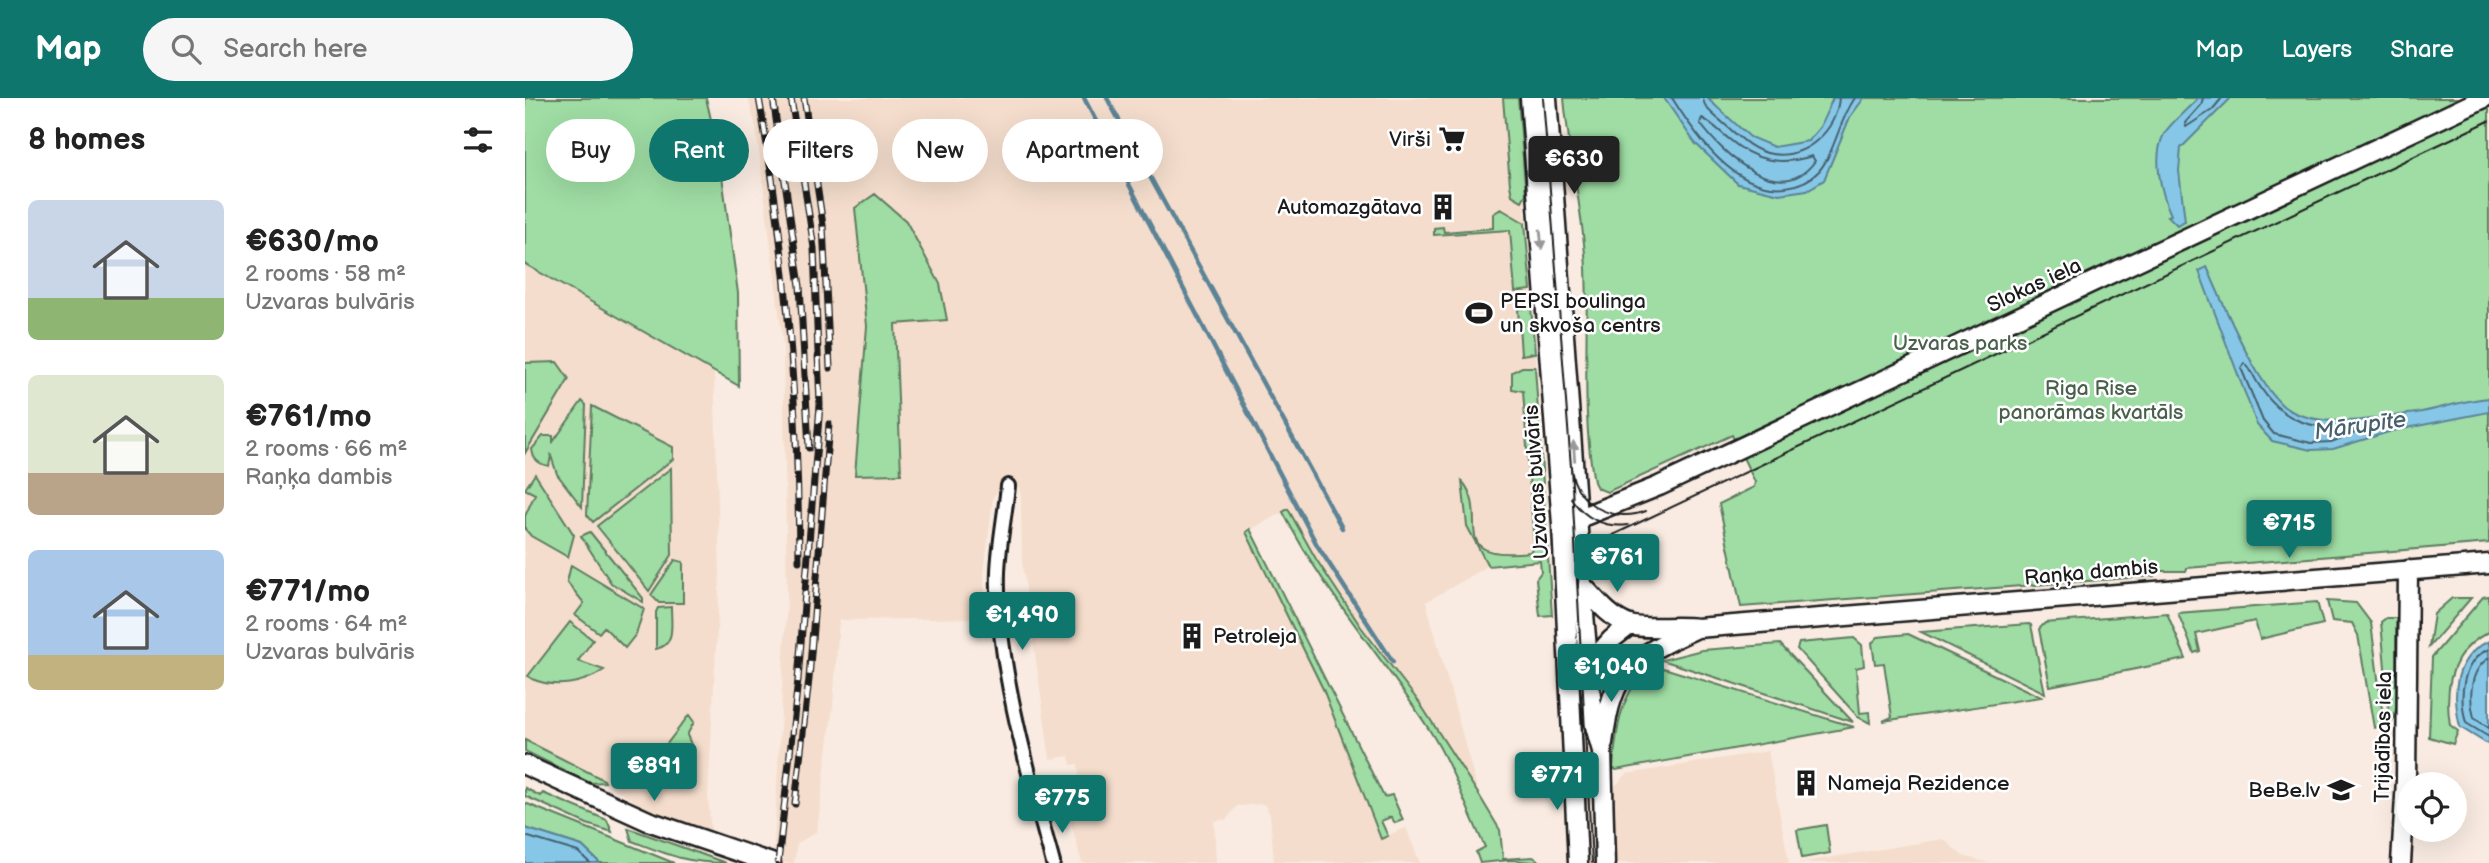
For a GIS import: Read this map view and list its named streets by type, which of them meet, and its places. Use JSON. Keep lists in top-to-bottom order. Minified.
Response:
{"streets":{"main road":["Slokas iela","Uzvaras bulvāris","Raņķa dambis","Trijādības iela"]},"crossings":[["Slokas iela","Uzvaras bulvāris"],["Uzvaras bulvāris","Raņķa dambis"],["Raņķa dambis","Trijādības iela"]],"water":["Mārupīte"],"parks":["Uzvaras parks","Riga Rise panorāmas kvartāls"],"places":{"supermarket":["Virši"],"building":["Automazgātava","Petroleja","Nameja Rezidence"],"sports":["PEPSI boulinga un skvoša centrs"],"school or university":["BeBe.lv"]},"page":{"header":"Map","search":"Search here","nav":["Map","Layers","Share"],"heading":"8 homes","chip":["Buy","Rent","Filters","New","Apartment"],"price":["€630","€715","€761","€1,490","€1,040","€891","€771","€775"],"list":[{"name":"€630/mo","note":"2 rooms · 58 m² · Uzvaras bulvāris"},{"name":"€761/mo","note":"2 rooms · 66 m² · Raņķa dambis"},{"name":"€771/mo","note":"2 rooms · 64 m² · Uzvaras bulvāris"}]}}
